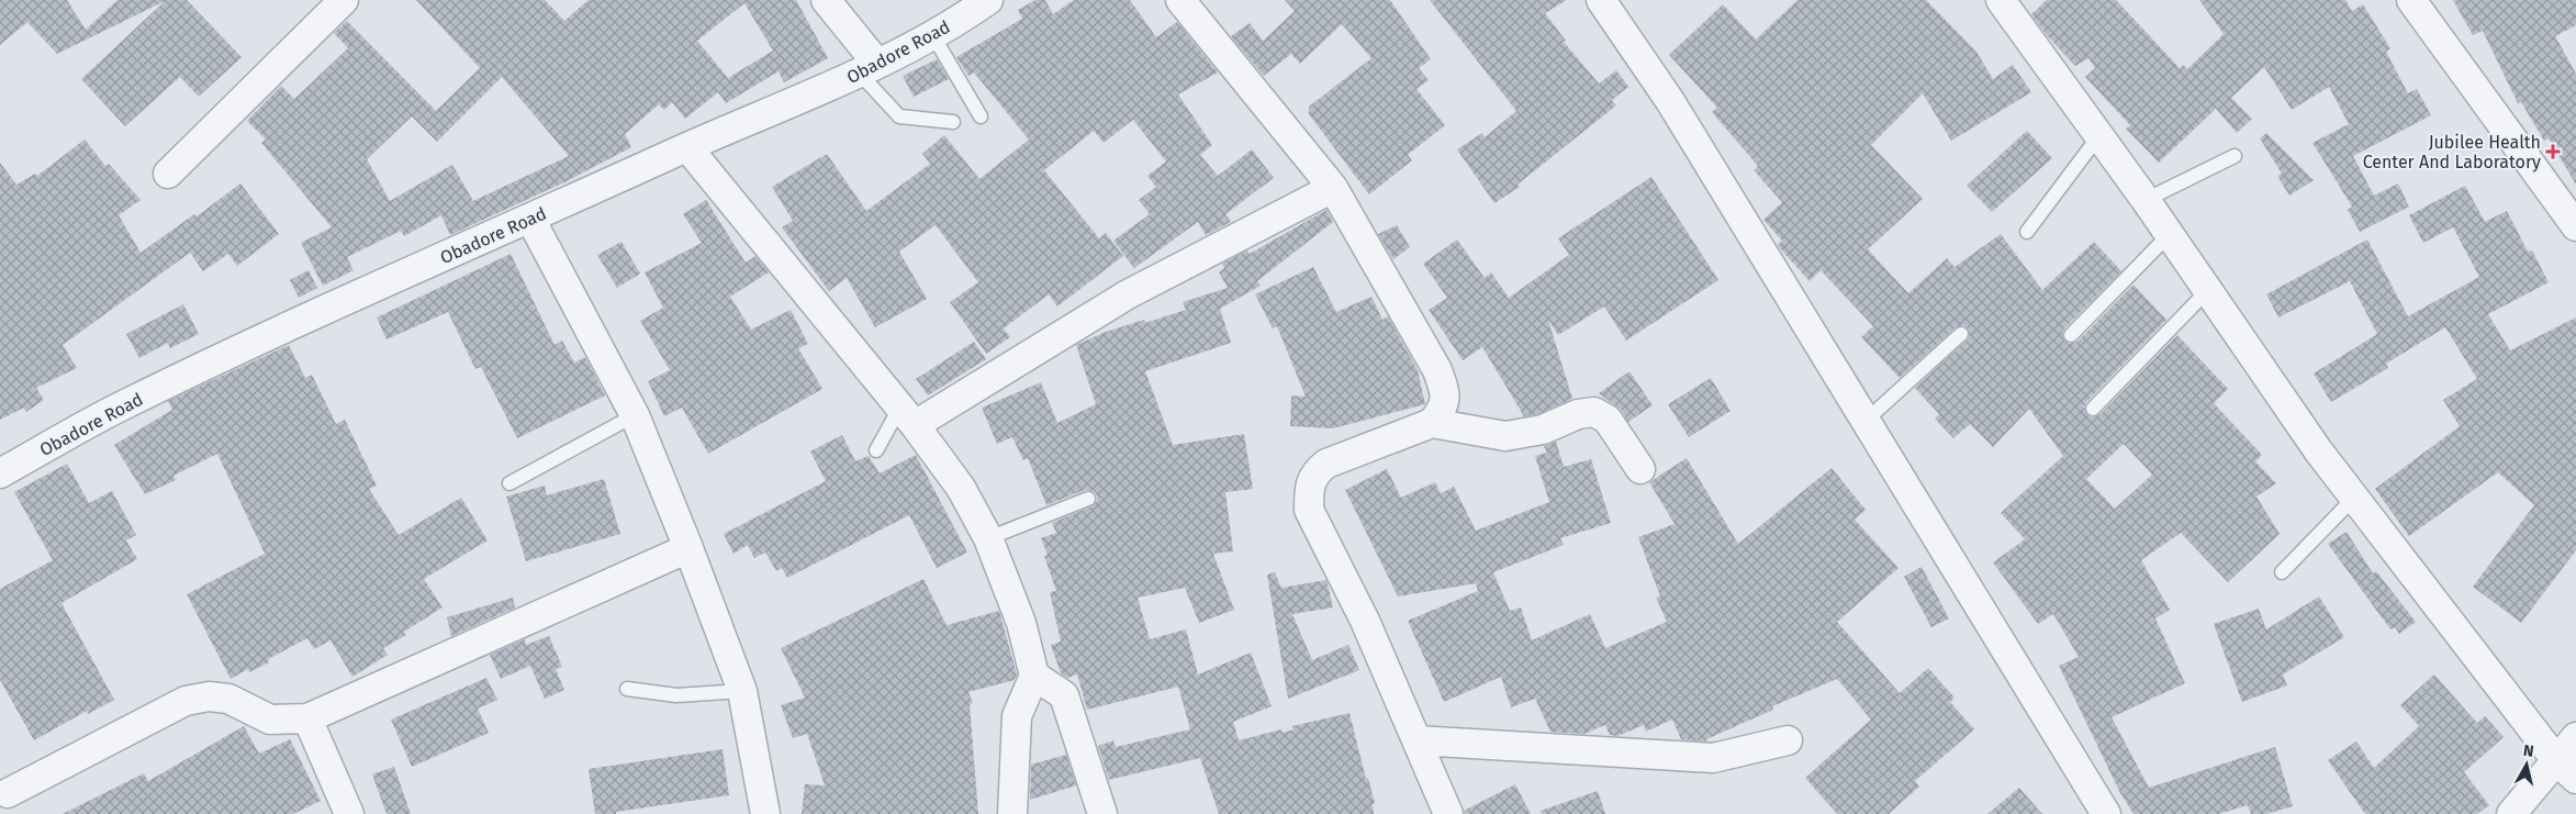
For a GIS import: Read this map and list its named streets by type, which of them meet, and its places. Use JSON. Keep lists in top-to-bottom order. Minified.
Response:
{"streets":{"street":["Obadore Road"]},"places":{"health":["Jubilee Health Center And Laboratory"]},"north":"top"}
